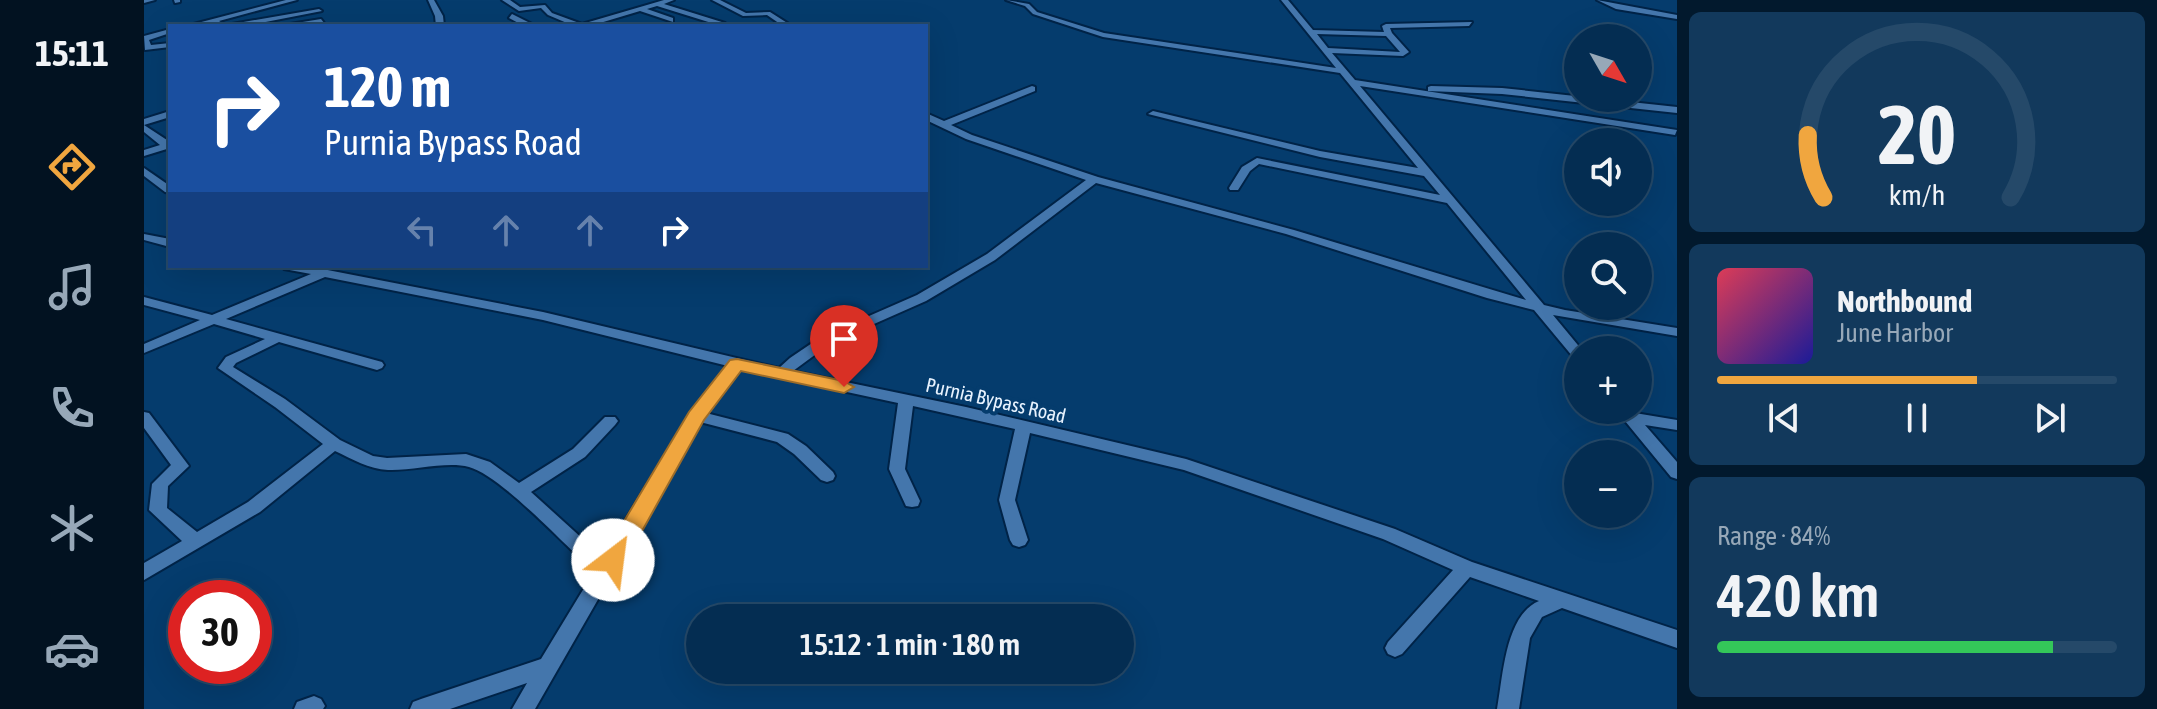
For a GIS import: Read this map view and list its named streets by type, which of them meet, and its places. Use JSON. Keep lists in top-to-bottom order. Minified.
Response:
{"streets":{"street":["Purnia Bypass Road"]},"north":"bottom right","page":{"tabs":"15:11","map_buttons":["+","−"],"turn":["120 m","Purnia Bypass Road"],"song":["Northbound","June Harbor"],"tile":["Range · 84%","420 km"],"limit":"30","trip":"15:12 · 1 min · 180 m","gauge":["20","km/h"]}}
